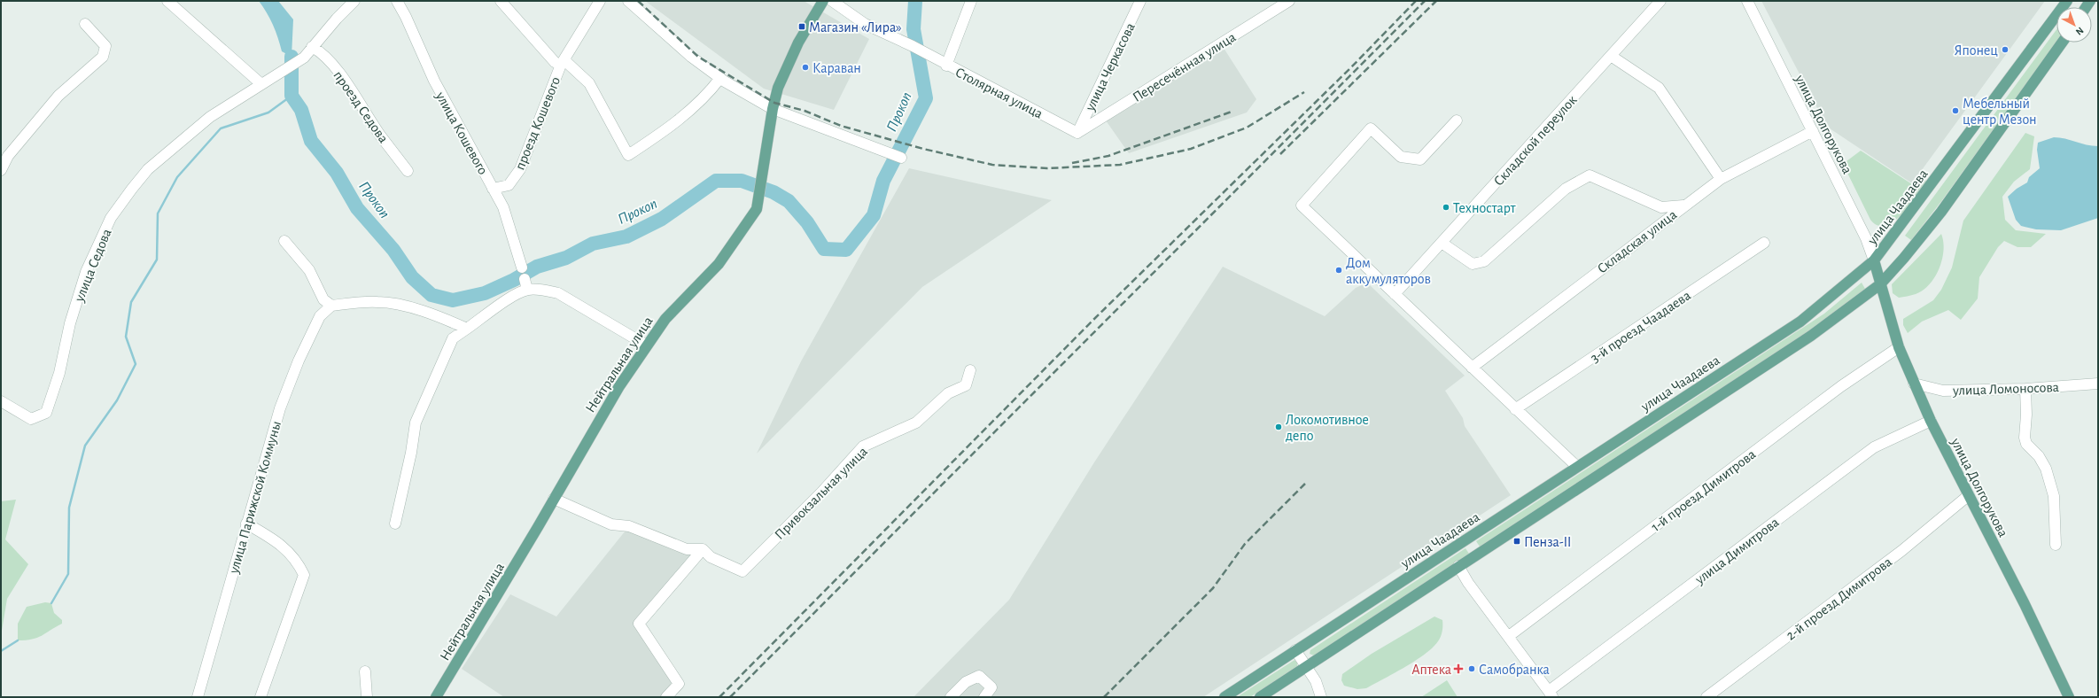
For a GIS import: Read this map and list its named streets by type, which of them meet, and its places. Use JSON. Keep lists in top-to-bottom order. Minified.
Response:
{"streets":{"main road":["улица Долгорукова","улица Чаадаева","Нейтральная улица"],"street":["улица Черкасова","Пересечённая улица","Столярная улица","проезд Седова","проезд Кошевого","улица Кошевого","Складской переулок","Складская улица","улица Седова","3-й проезд Чаадаева","улица Ломоносова","1-й проезд Димитрова","Привокзальная улица","улица Парижской Коммуны","улица Димитрова","2-й проезд Димитрова"]},"crossings":[["улица Черкасова","Пересечённая улица"],["улица Черкасова","Столярная улица"],["Пересечённая улица","Столярная улица"],["проезд Седова","улица Седова"],["проезд Кошевого","улица Кошевого"],["улица Долгорукова","улица Чаадаева"],["улица Долгорукова","Складская улица"],["улица Долгорукова","улица Ломоносова"],["улица Долгорукова","1-й проезд Димитрова"],["улица Долгорукова","улица Димитрова"],["улица Долгорукова","2-й проезд Димитрова"]],"water":["Прокоп"],"places":{"transit":["Магазин «Лира»","Пенза-II"],"other":["Японец","Караван","Мебельный центр Мезон","Техностарт","Дом аккумуляторов","Локомотивное депо","Самобранка"],"health":["Аптека"]},"north":"bottom right"}
